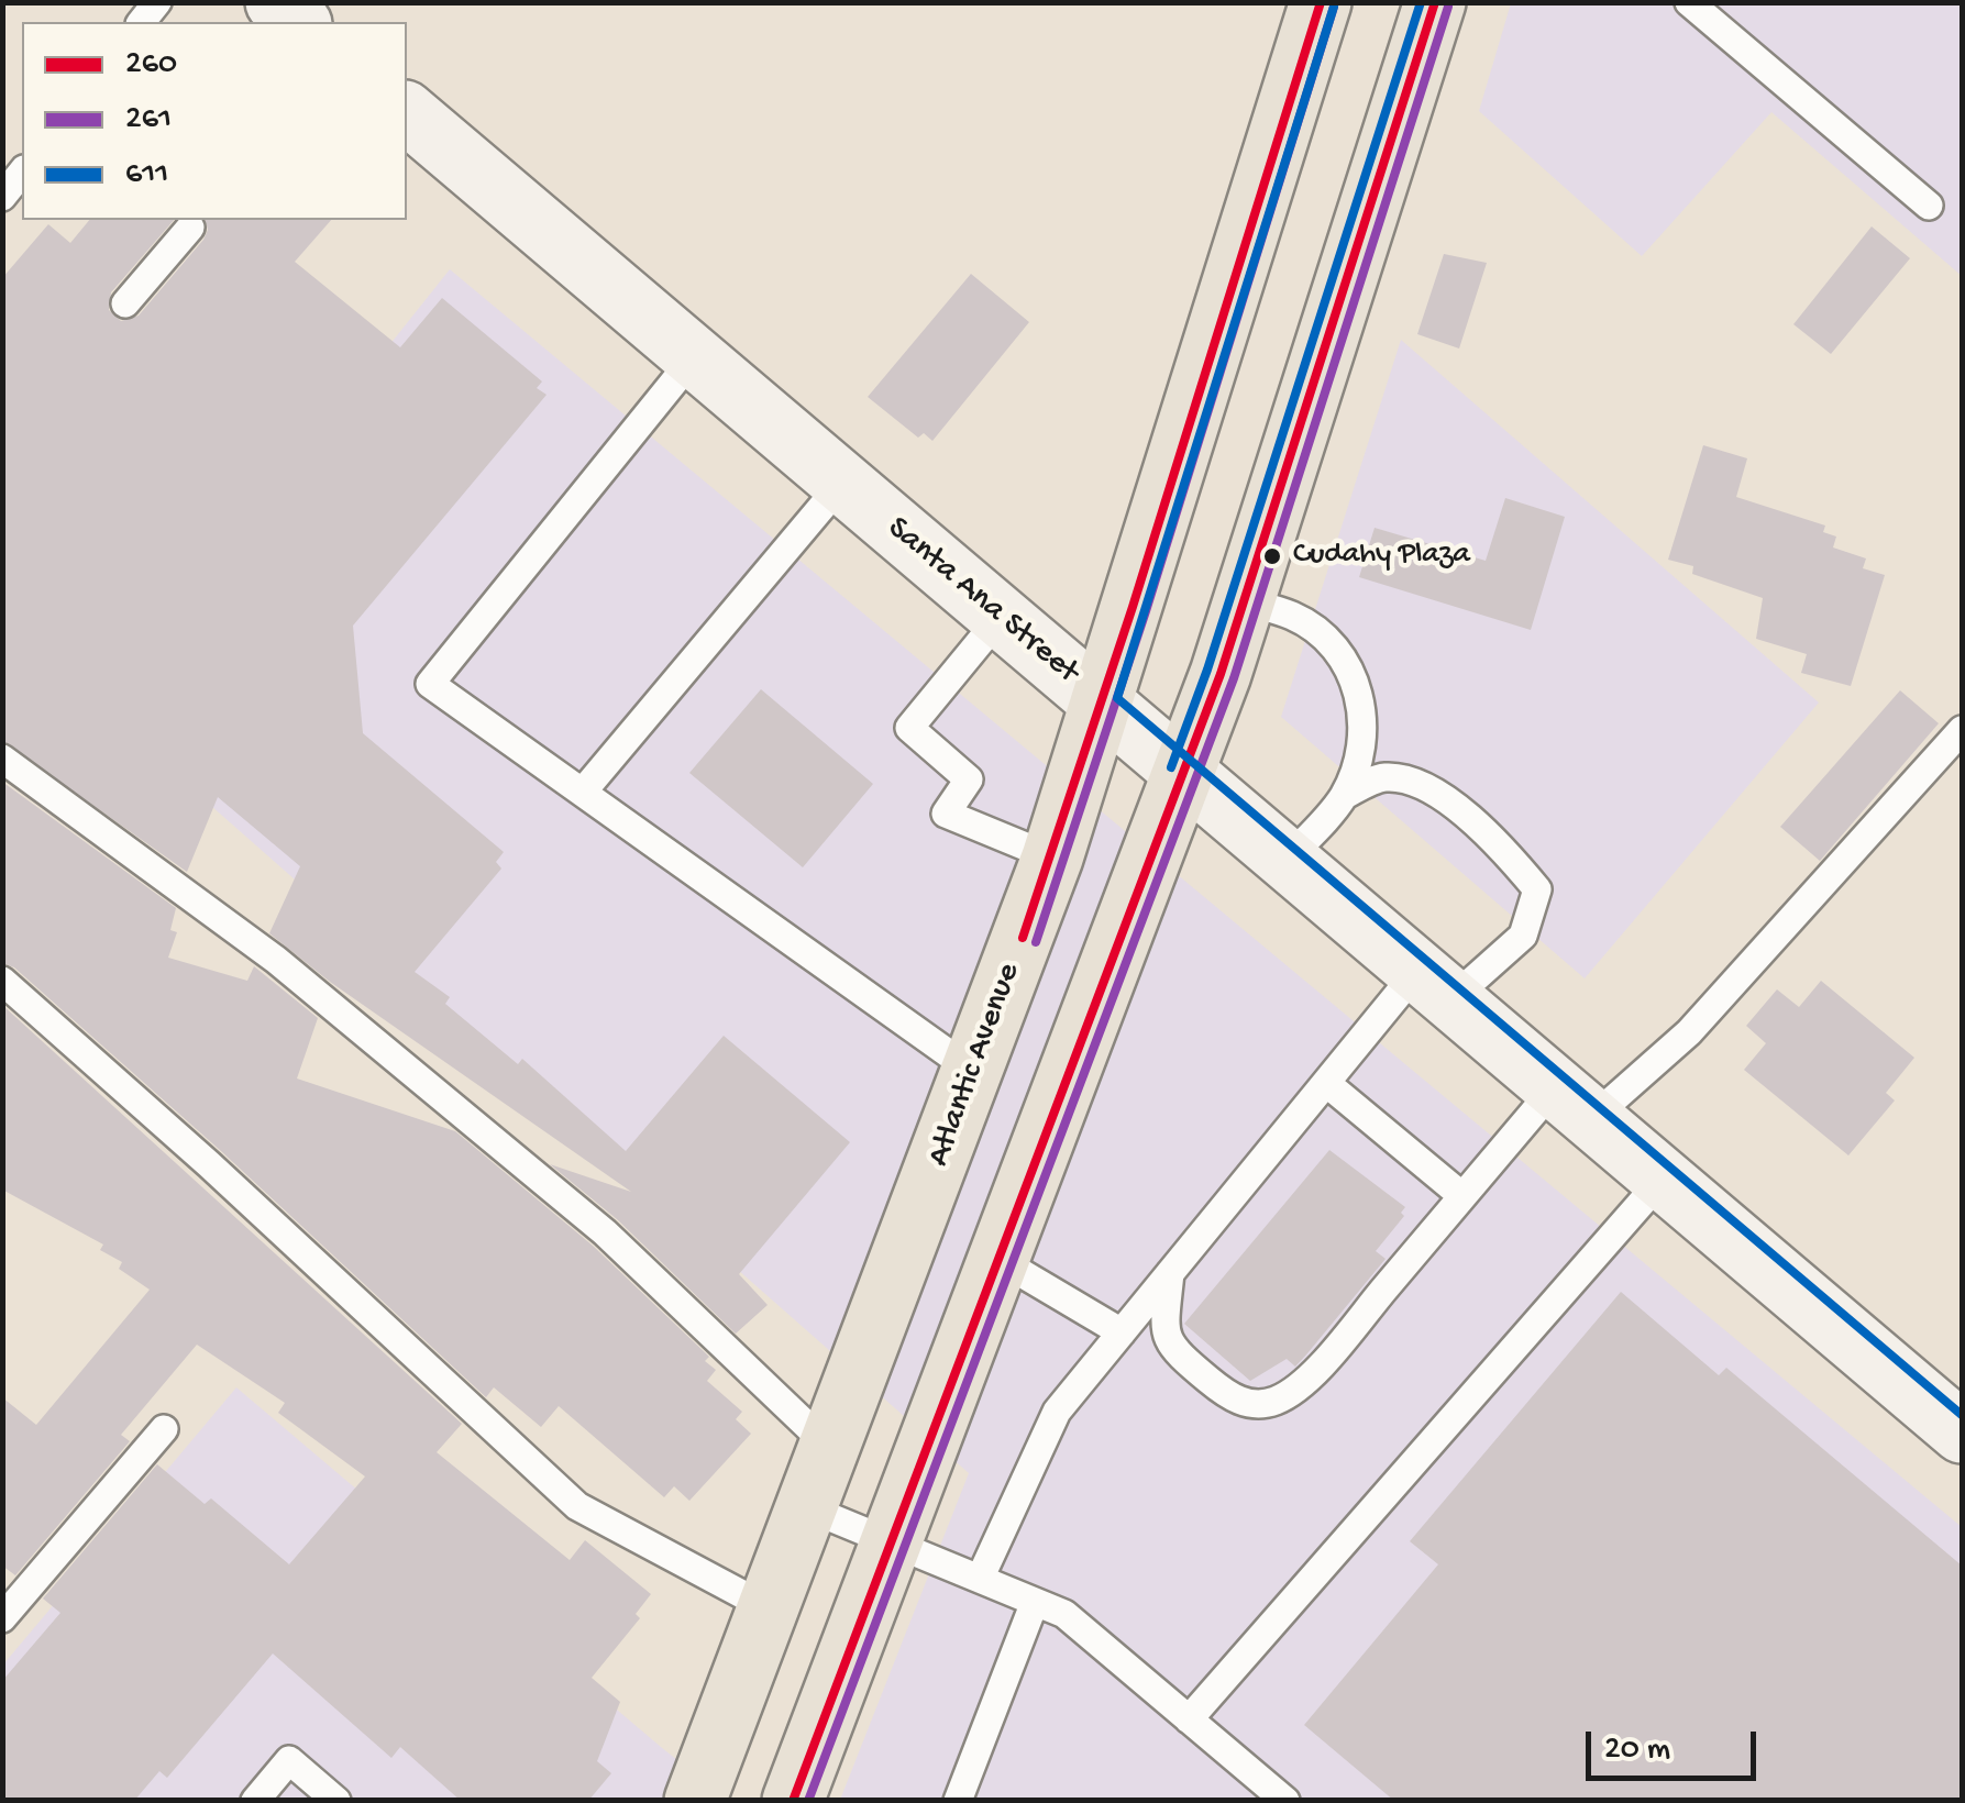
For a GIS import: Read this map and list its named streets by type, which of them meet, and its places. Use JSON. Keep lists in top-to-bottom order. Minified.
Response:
{"streets":{"main road":["Atlantic Avenue"],"street":["Santa Ana Street"]},"crossings":[["Santa Ana Street","Atlantic Avenue"]],"places":["Cudahy Plaza"],"lines":["transit line 260","transit line 611","transit line 261"],"legend":["260","261","611"],"scale_bar":"20 m"}
